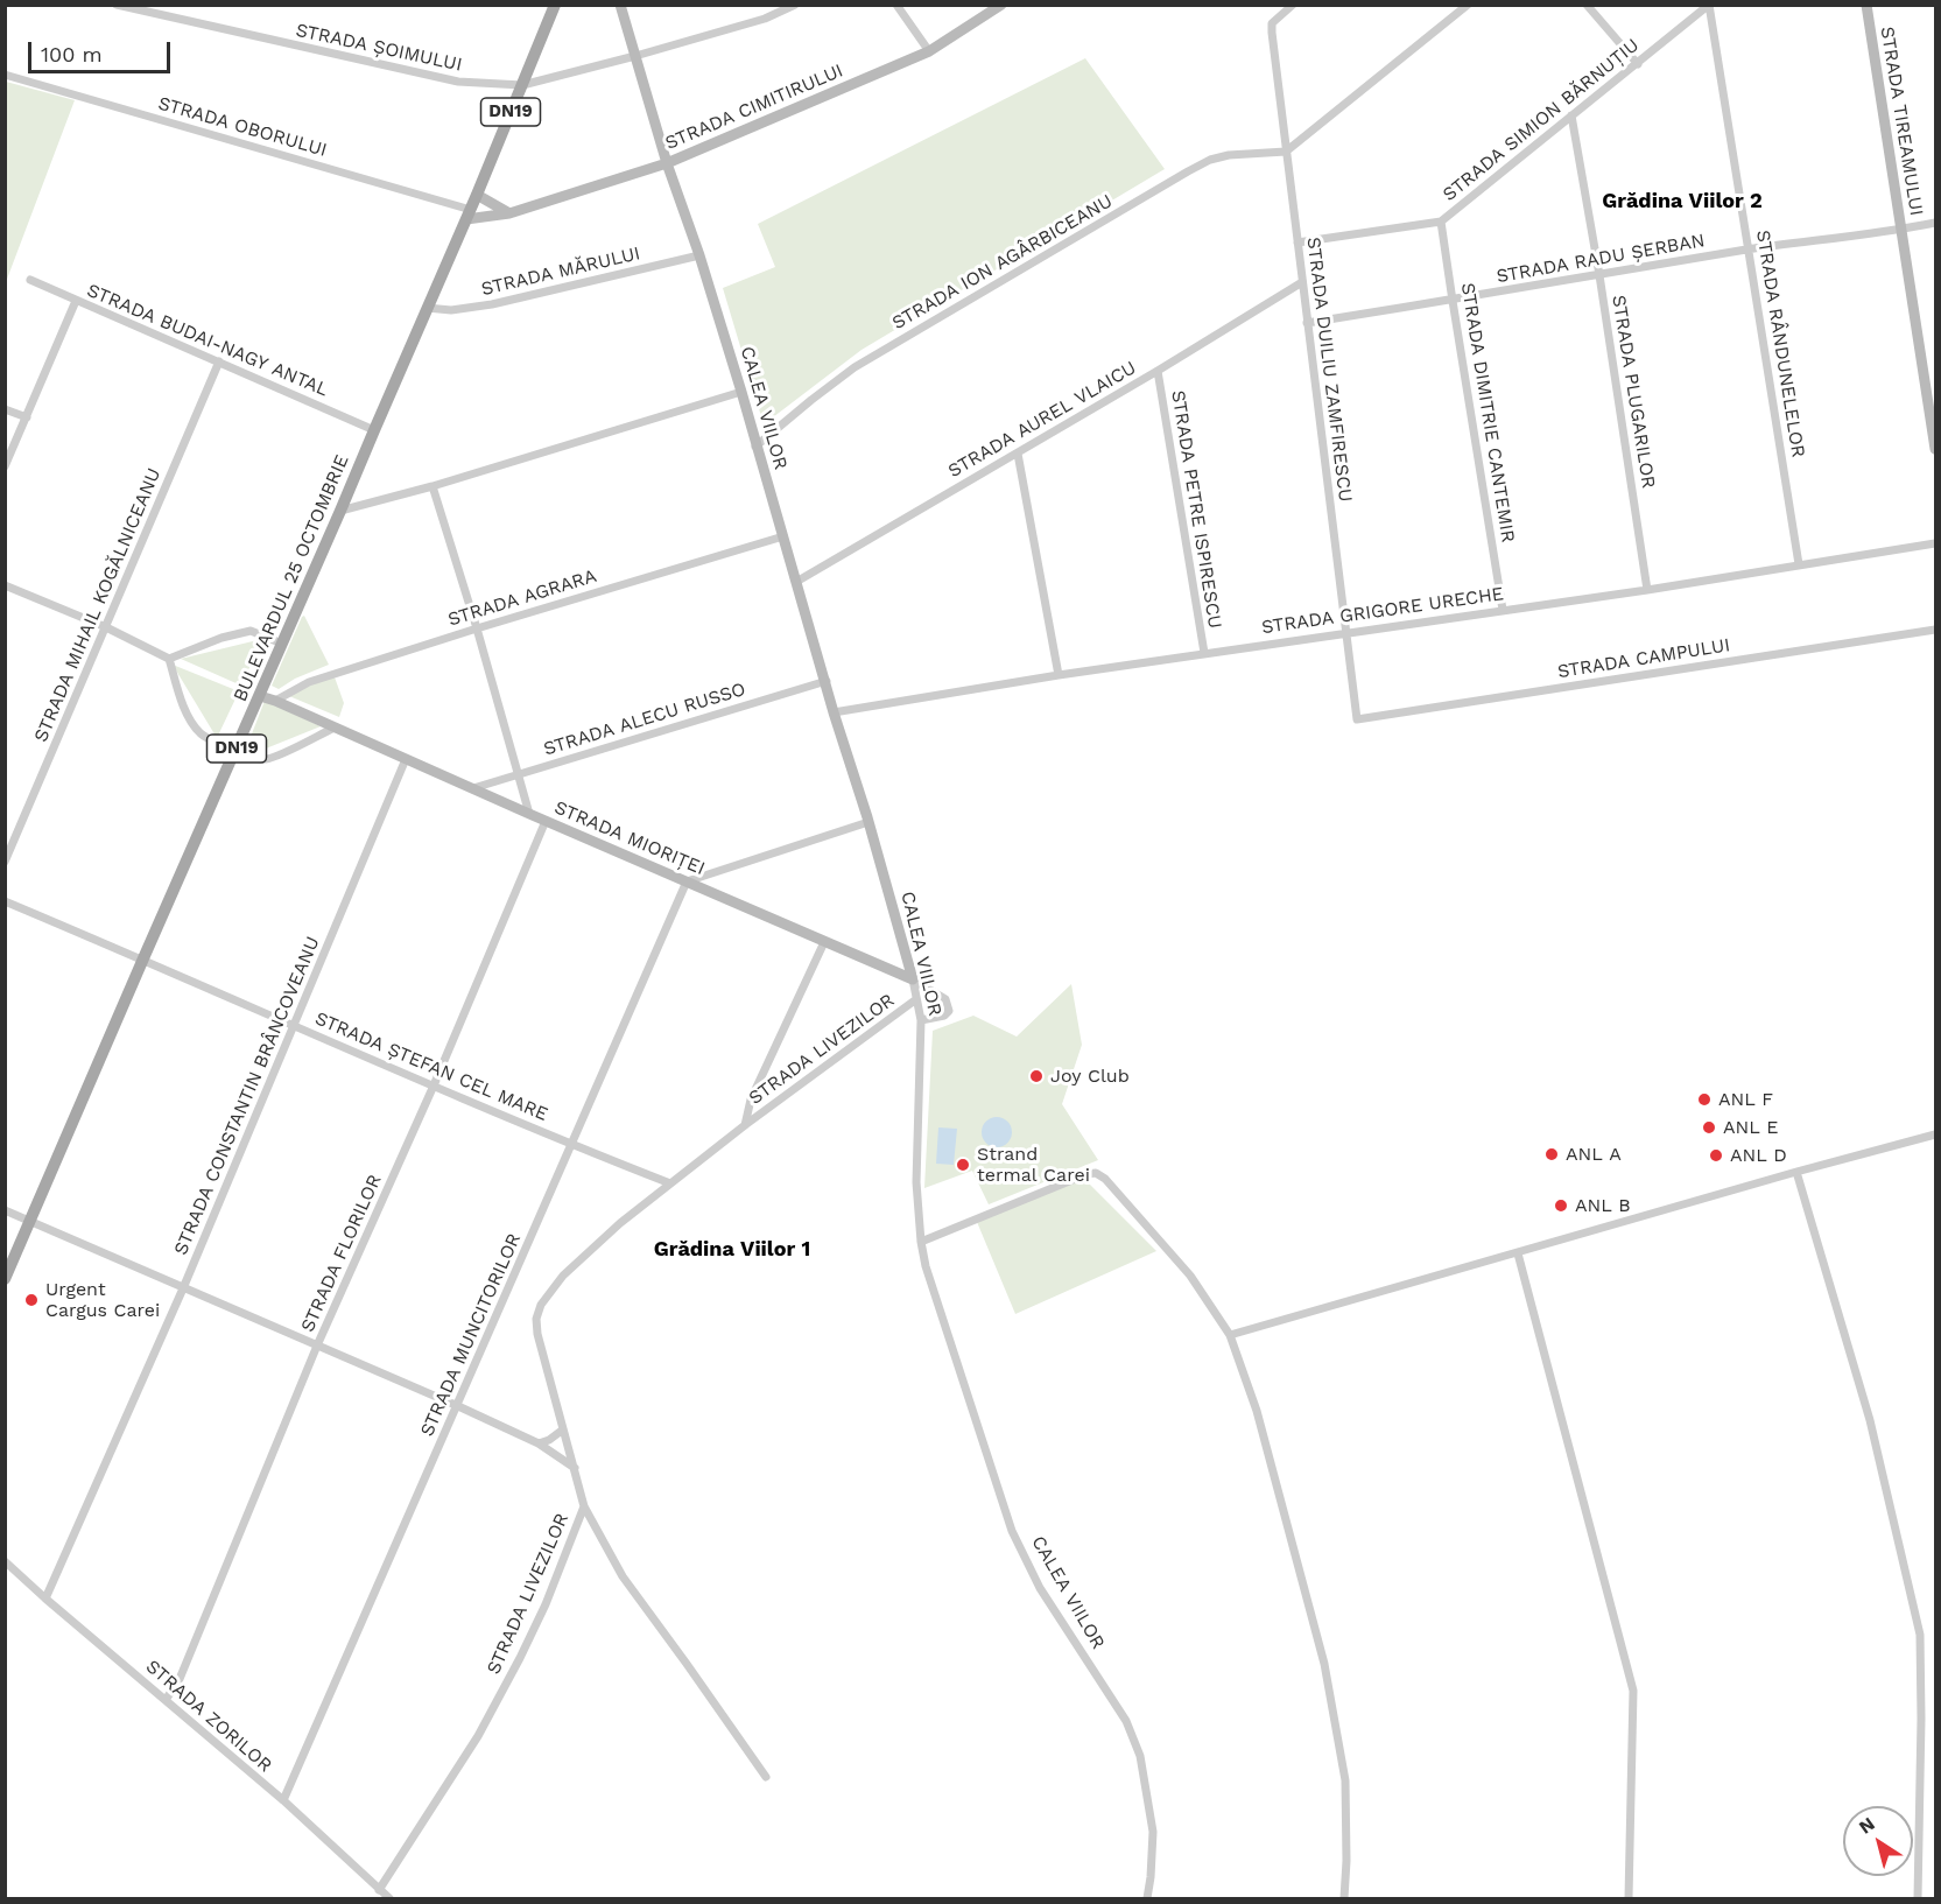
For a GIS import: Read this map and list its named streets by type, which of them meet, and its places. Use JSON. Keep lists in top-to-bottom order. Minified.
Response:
{"streets":{"main road":["DN19","BULEVARDUL 25 OCTOMBRIE"],"street":["STRADA ȘOIMULUI","STRADA CIMITIRULUI","STRADA SIMION BĂRNUȚIU","STRADA TIREAMULUI","STRADA OBORULUI","STRADA RADU ȘERBAN","STRADA ION AGÂRBICEANU","STRADA MĂRULUI","STRADA BUDAI-NAGY ANTAL","STRADA RÂNDUNELELOR","STRADA DUILIU ZAMFIRESCU","STRADA PLUGARILOR","CALEA VIILOR","STRADA DIMITRIE CANTEMIR","STRADA AUREL VLAICU","STRADA PETRE ISPIRESCU","STRADA AGRARA","STRADA MIHAIL KOGĂLNICEANU","STRADA GRIGORE URECHE","STRADA CAMPULUI","STRADA ALECU RUSSO","STRADA MIORIȚEI","STRADA LIVEZILOR","STRADA ȘTEFAN CEL MARE","STRADA CONSTANTIN BRÂNCOVEANU","STRADA FLORILOR","STRADA MUNCITORILOR","STRADA ZORILOR"]},"crossings":[["STRADA ȘOIMULUI","CALEA VIILOR"],["STRADA ȘOIMULUI","BULEVARDUL 25 OCTOMBRIE"],["STRADA CIMITIRULUI","STRADA OBORULUI"],["STRADA CIMITIRULUI","CALEA VIILOR"],["STRADA CIMITIRULUI","BULEVARDUL 25 OCTOMBRIE"],["STRADA SIMION BĂRNUȚIU","STRADA RÂNDUNELELOR"],["STRADA SIMION BĂRNUȚIU","STRADA DUILIU ZAMFIRESCU"],["STRADA SIMION BĂRNUȚIU","STRADA PLUGARILOR"],["STRADA SIMION BĂRNUȚIU","STRADA DIMITRIE CANTEMIR"],["STRADA TIREAMULUI","STRADA RADU ȘERBAN"],["STRADA OBORULUI","BULEVARDUL 25 OCTOMBRIE"],["STRADA RADU ȘERBAN","STRADA RÂNDUNELELOR"],["STRADA RADU ȘERBAN","STRADA DUILIU ZAMFIRESCU"],["STRADA RADU ȘERBAN","STRADA PLUGARILOR"],["STRADA RADU ȘERBAN","STRADA DIMITRIE CANTEMIR"],["STRADA ION AGÂRBICEANU","STRADA DUILIU ZAMFIRESCU"],["STRADA ION AGÂRBICEANU","CALEA VIILOR"],["STRADA MĂRULUI","CALEA VIILOR"],["STRADA MĂRULUI","BULEVARDUL 25 OCTOMBRIE"],["STRADA BUDAI-NAGY ANTAL","BULEVARDUL 25 OCTOMBRIE"],["STRADA BUDAI-NAGY ANTAL","STRADA MIHAIL KOGĂLNICEANU"],["STRADA RÂNDUNELELOR","STRADA GRIGORE URECHE"],["STRADA DUILIU ZAMFIRESCU","STRADA AUREL VLAICU"],["STRADA DUILIU ZAMFIRESCU","STRADA GRIGORE URECHE"],["STRADA DUILIU ZAMFIRESCU","STRADA CAMPULUI"],["STRADA PLUGARILOR","STRADA GRIGORE URECHE"],["CALEA VIILOR","STRADA AUREL VLAICU"],["CALEA VIILOR","STRADA AGRARA"],["CALEA VIILOR","STRADA GRIGORE URECHE"],["CALEA VIILOR","STRADA ALECU RUSSO"],["CALEA VIILOR","STRADA MIORIȚEI"],["CALEA VIILOR","STRADA LIVEZILOR"],["STRADA DIMITRIE CANTEMIR","STRADA GRIGORE URECHE"],["STRADA AUREL VLAICU","STRADA PETRE ISPIRESCU"],["STRADA PETRE ISPIRESCU","STRADA GRIGORE URECHE"],["BULEVARDUL 25 OCTOMBRIE","STRADA MIORIȚEI"],["BULEVARDUL 25 OCTOMBRIE","STRADA ȘTEFAN CEL MARE"],["STRADA AGRARA","STRADA MIORIȚEI"],["STRADA ALECU RUSSO","STRADA MIORIȚEI"],["STRADA MIORIȚEI","STRADA LIVEZILOR"],["STRADA MIORIȚEI","STRADA CONSTANTIN BRÂNCOVEANU"],["STRADA MIORIȚEI","STRADA FLORILOR"],["STRADA MIORIȚEI","STRADA MUNCITORILOR"],["STRADA LIVEZILOR","STRADA ȘTEFAN CEL MARE"],["STRADA LIVEZILOR","STRADA ZORILOR"],["STRADA ȘTEFAN CEL MARE","STRADA CONSTANTIN BRÂNCOVEANU"],["STRADA ȘTEFAN CEL MARE","STRADA FLORILOR"],["STRADA ȘTEFAN CEL MARE","STRADA MUNCITORILOR"],["STRADA CONSTANTIN BRÂNCOVEANU","STRADA ZORILOR"],["STRADA FLORILOR","STRADA ZORILOR"],["STRADA MUNCITORILOR","STRADA ZORILOR"]],"districts":["Grădina Viilor 2","Grădina Viilor 1"],"places":["Joy Club","ANL F","ANL E","ANL A","ANL D","Strand termal Carei","ANL B","Urgent Cargus Carei"],"scale_bar":"100 m","north":"top left"}
